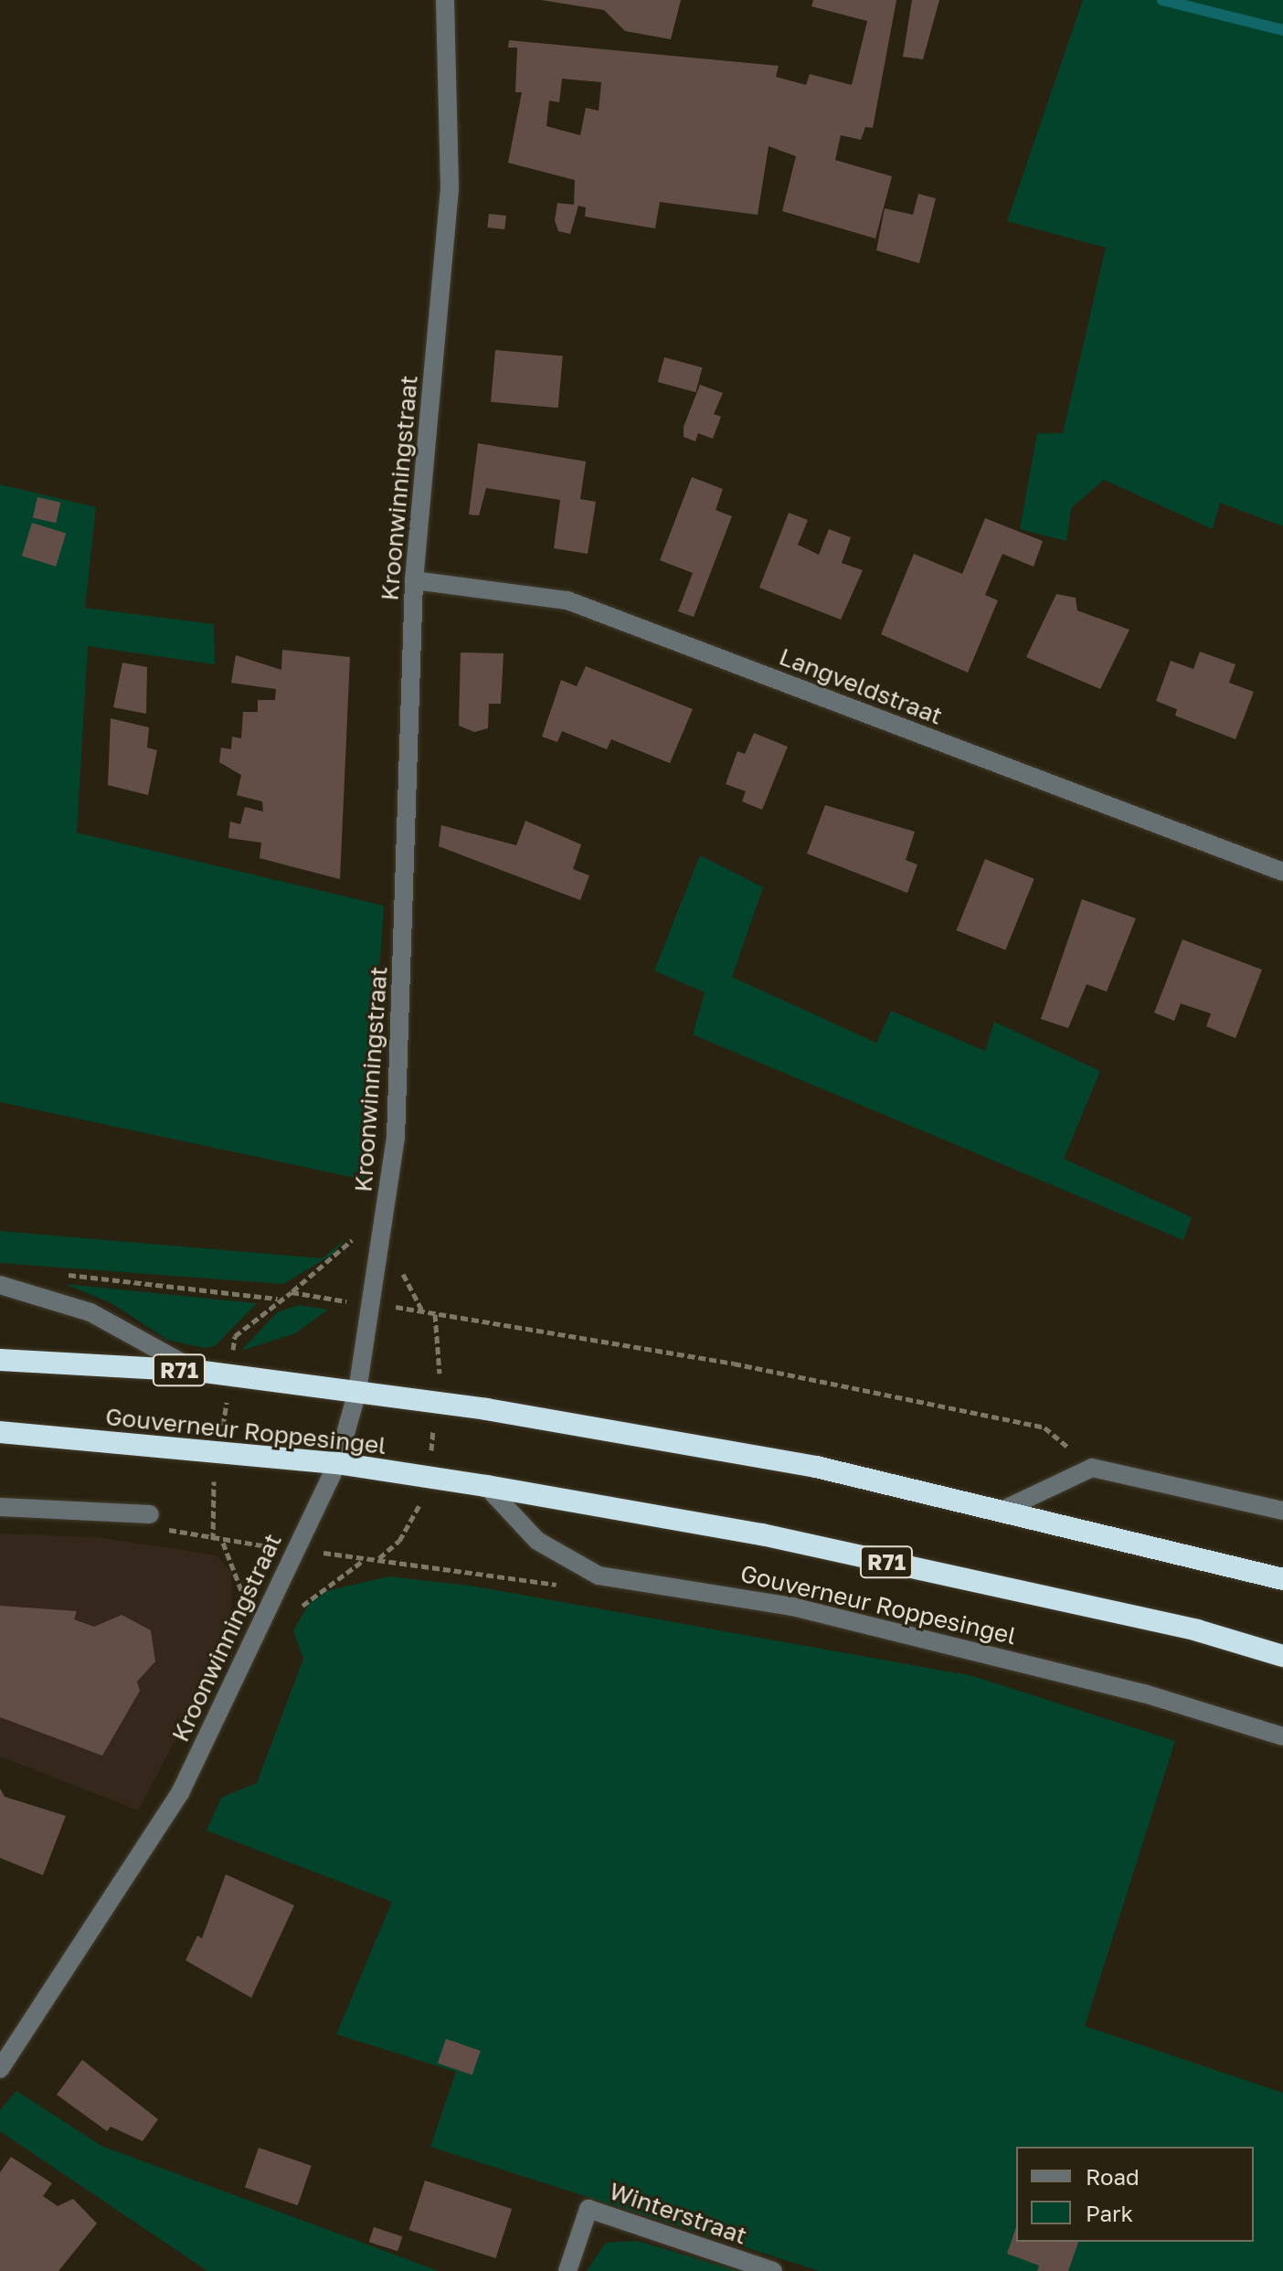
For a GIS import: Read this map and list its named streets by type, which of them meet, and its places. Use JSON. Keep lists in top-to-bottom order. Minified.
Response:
{"streets":{"highway":["R71","Gouverneur Roppesingel"],"street":["Kroonwinningstraat","Langveldstraat","Winterstraat"]},"crossings":[["Kroonwinningstraat","Langveldstraat"],["Kroonwinningstraat","R71"],["Kroonwinningstraat","Gouverneur Roppesingel"]],"legend":["Road","Park"]}
